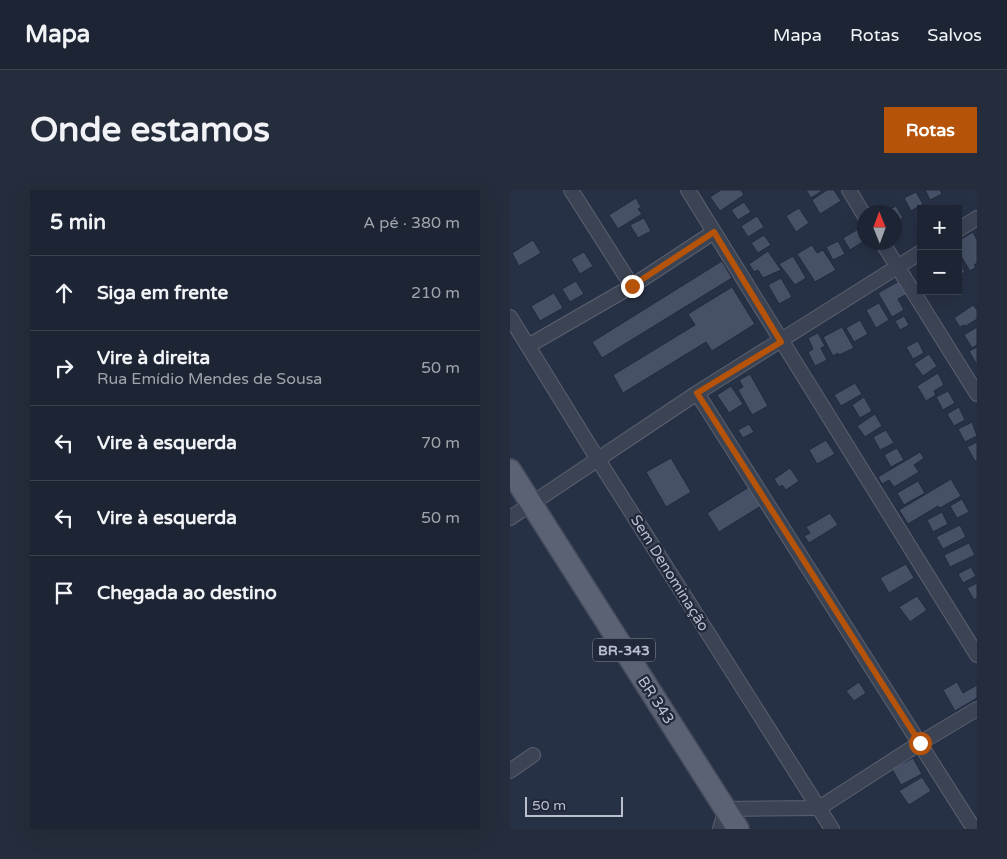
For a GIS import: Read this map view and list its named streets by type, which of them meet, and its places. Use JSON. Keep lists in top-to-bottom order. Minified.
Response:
{"streets":{"main road":["BR-343","BR 343"],"street":["Sem Denominação"]},"scale_bar":"50 m","north":"top","page":{"header":"Mapa","nav":["Mapa","Rotas","Salvos"],"buttons":"Rotas","title":"Onde estamos","heading":["5 min","A pé · 380 m"],"map_buttons":["+","−"],"list":[["Siga em frente","210 m"],["Vire à direita","Rua Emídio Mendes de Sousa","50 m"],["Vire à esquerda","70 m"],["Vire à esquerda","50 m"],"Chegada ao destino"],"scale":"50 m"}}
